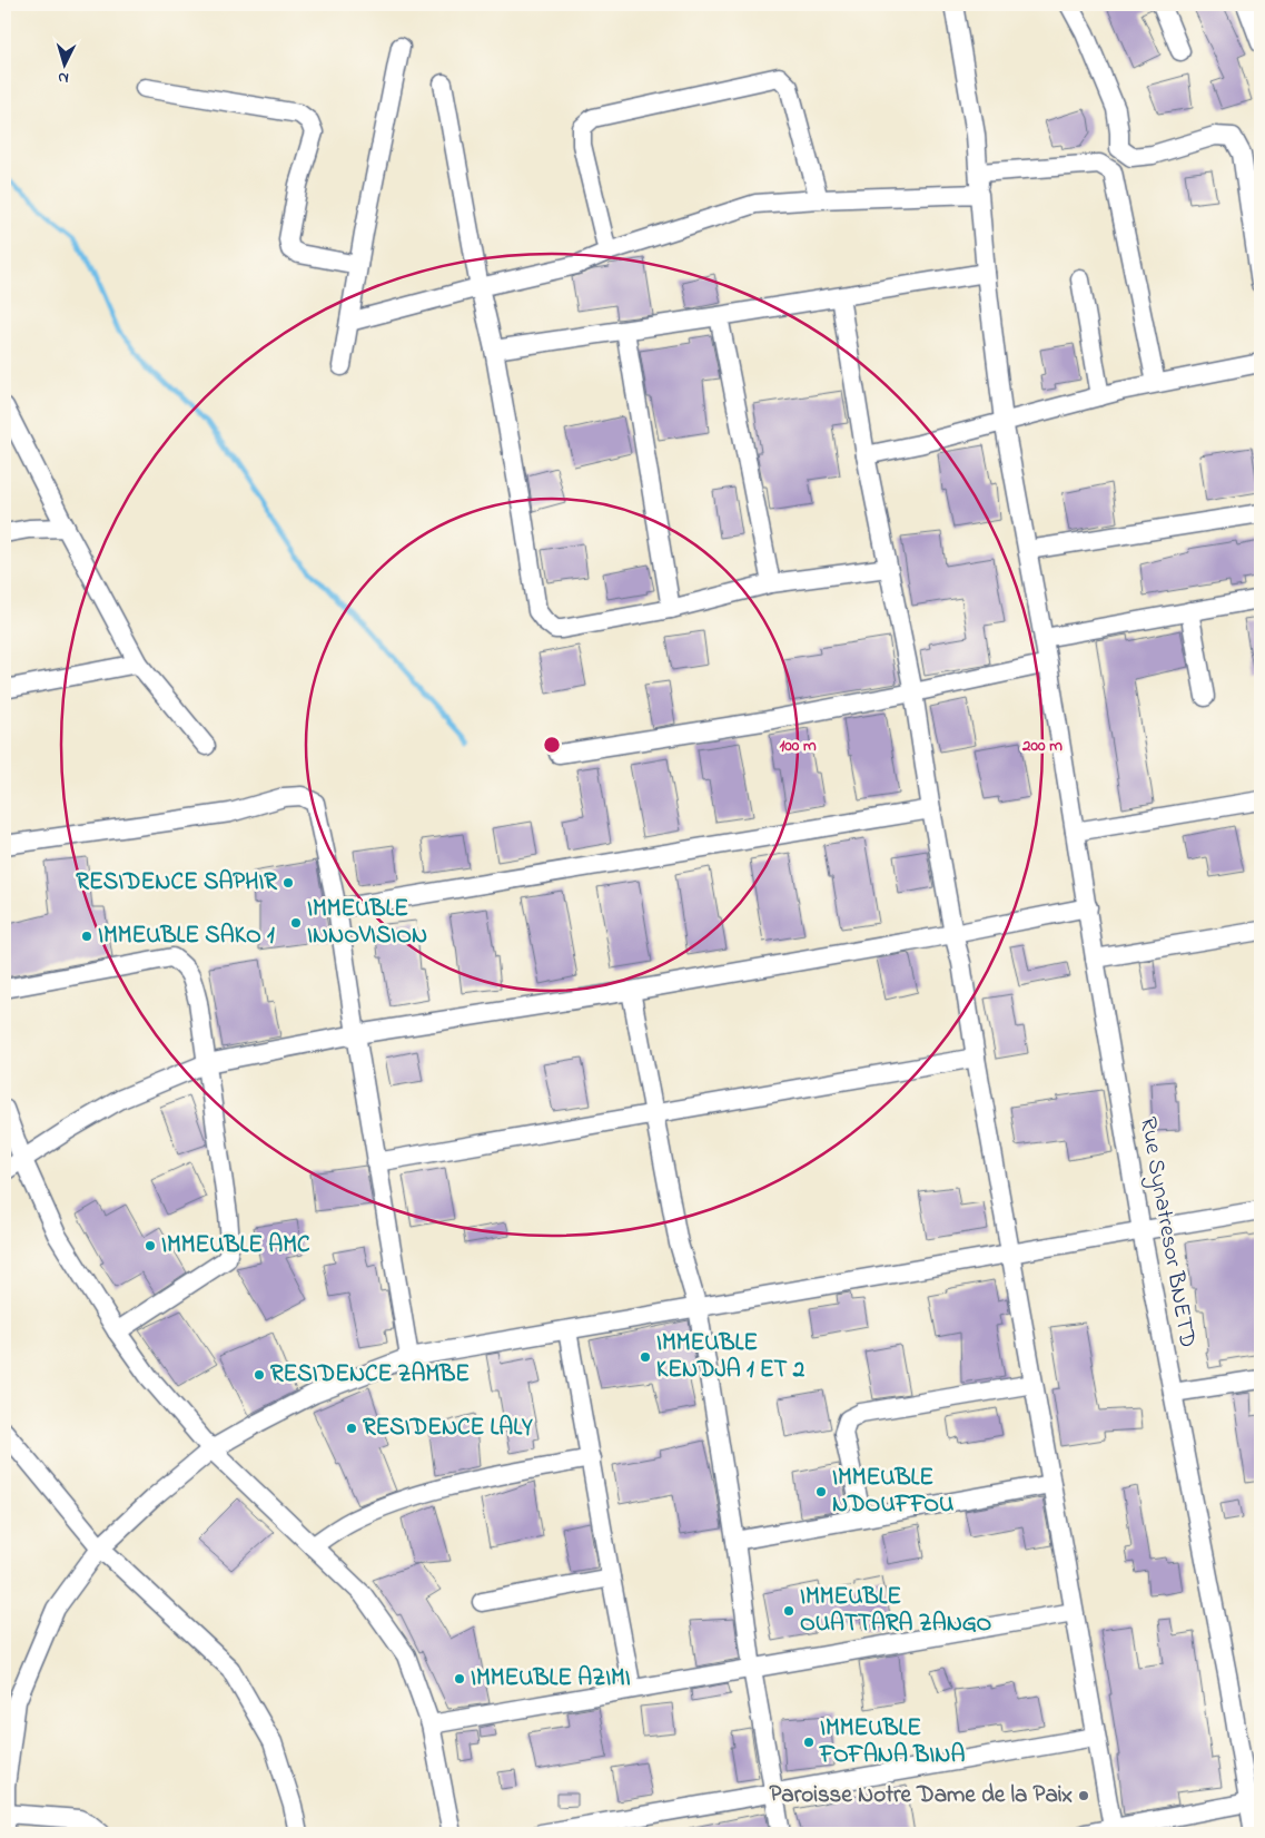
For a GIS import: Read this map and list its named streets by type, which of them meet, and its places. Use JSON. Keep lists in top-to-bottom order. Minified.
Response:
{"streets":{"street":["Rue Synatresor BNETD"]},"places":["RESIDENCE SAPHIR","IMMEUBLE INNOVISION","IMMEUBLE SAKO 1","IMMEUBLE AMC","IMMEUBLE KENDJA 1 ET 2","RESIDENCE ZAMBE","RESIDENCE LALY","IMMEUBLE NDOUFFOU","IMMEUBLE OUATTARA ZANGO","IMMEUBLE AZIMI","IMMEUBLE FOFANA BINA","Paroisse Notre Dame de la Paix"],"north":"bottom","rings":["100 m","200 m"]}
